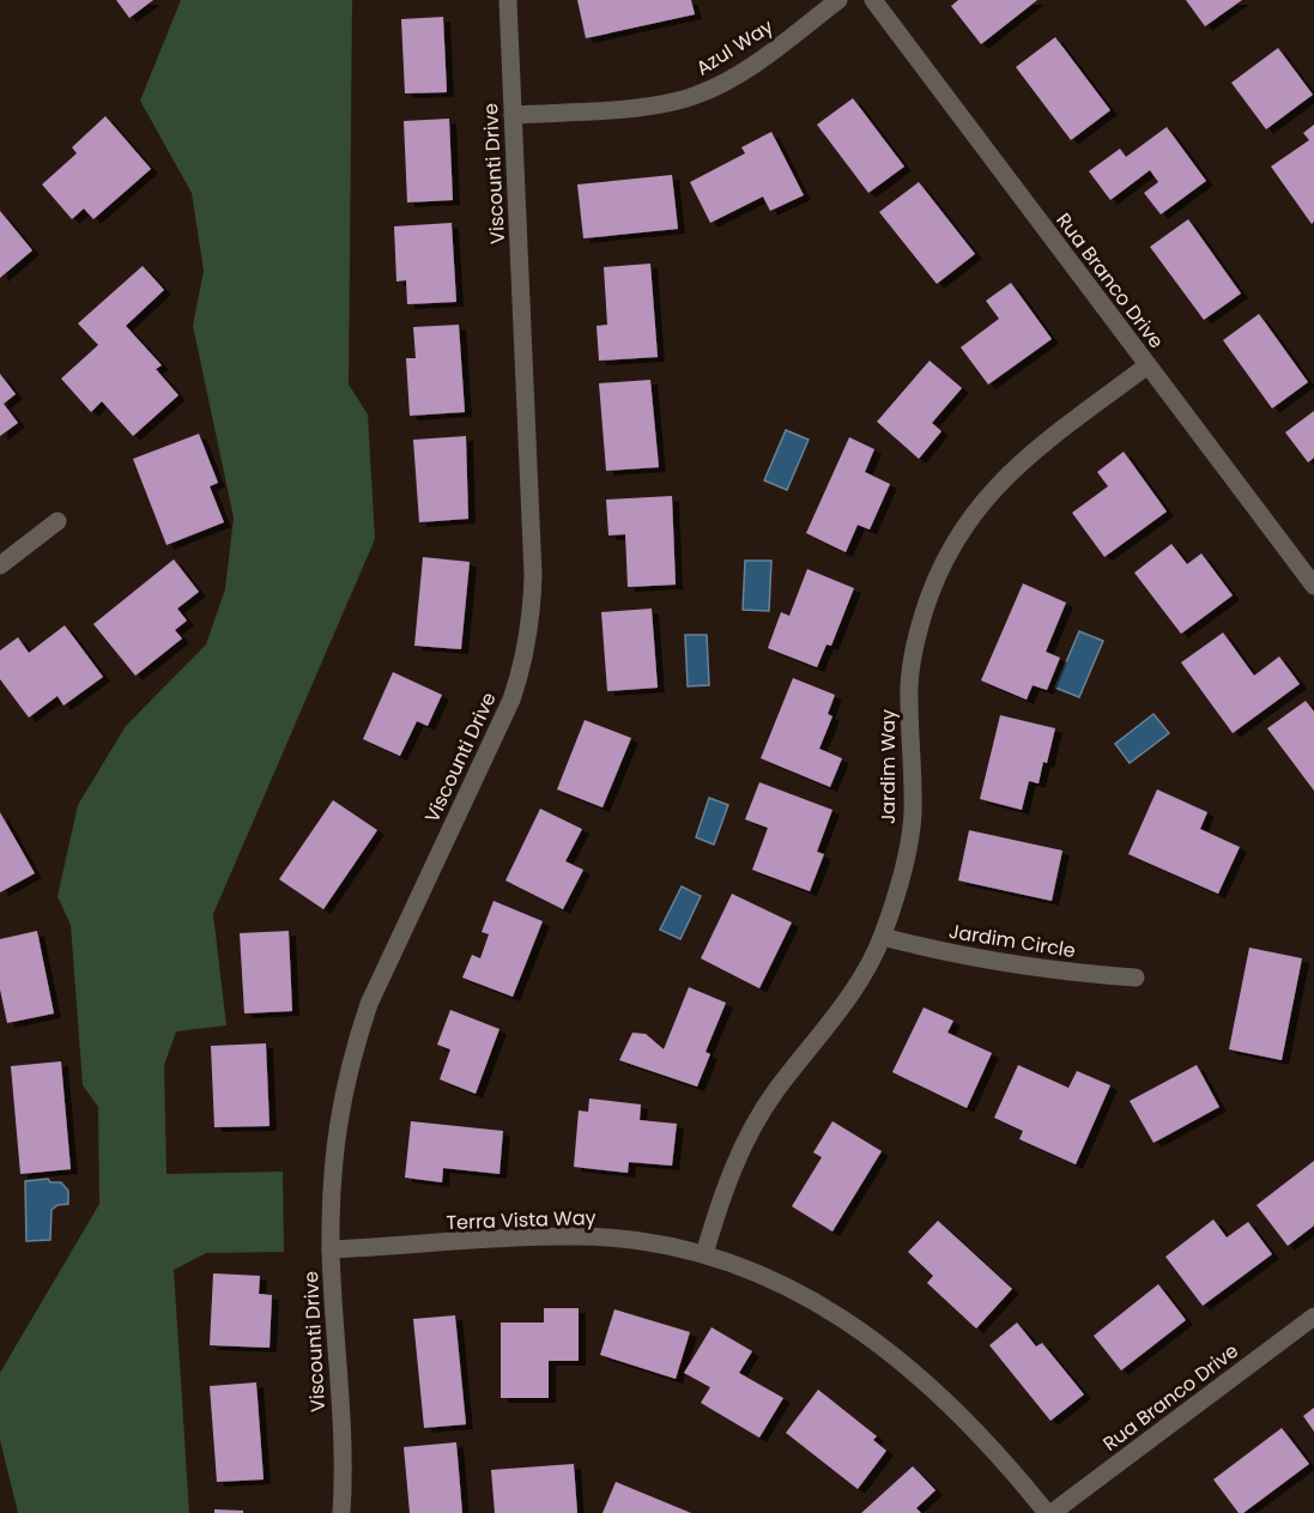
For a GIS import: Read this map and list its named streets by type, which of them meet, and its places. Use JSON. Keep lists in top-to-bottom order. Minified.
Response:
{"streets":{"street":["Azul Way","Viscounti Drive","Rua Branco Drive","Jardim Way","Jardim Circle","Terra Vista Way"]},"crossings":[["Azul Way","Viscounti Drive"],["Viscounti Drive","Terra Vista Way"],["Rua Branco Drive","Jardim Way"],["Rua Branco Drive","Terra Vista Way"],["Jardim Way","Jardim Circle"],["Jardim Way","Terra Vista Way"]]}
